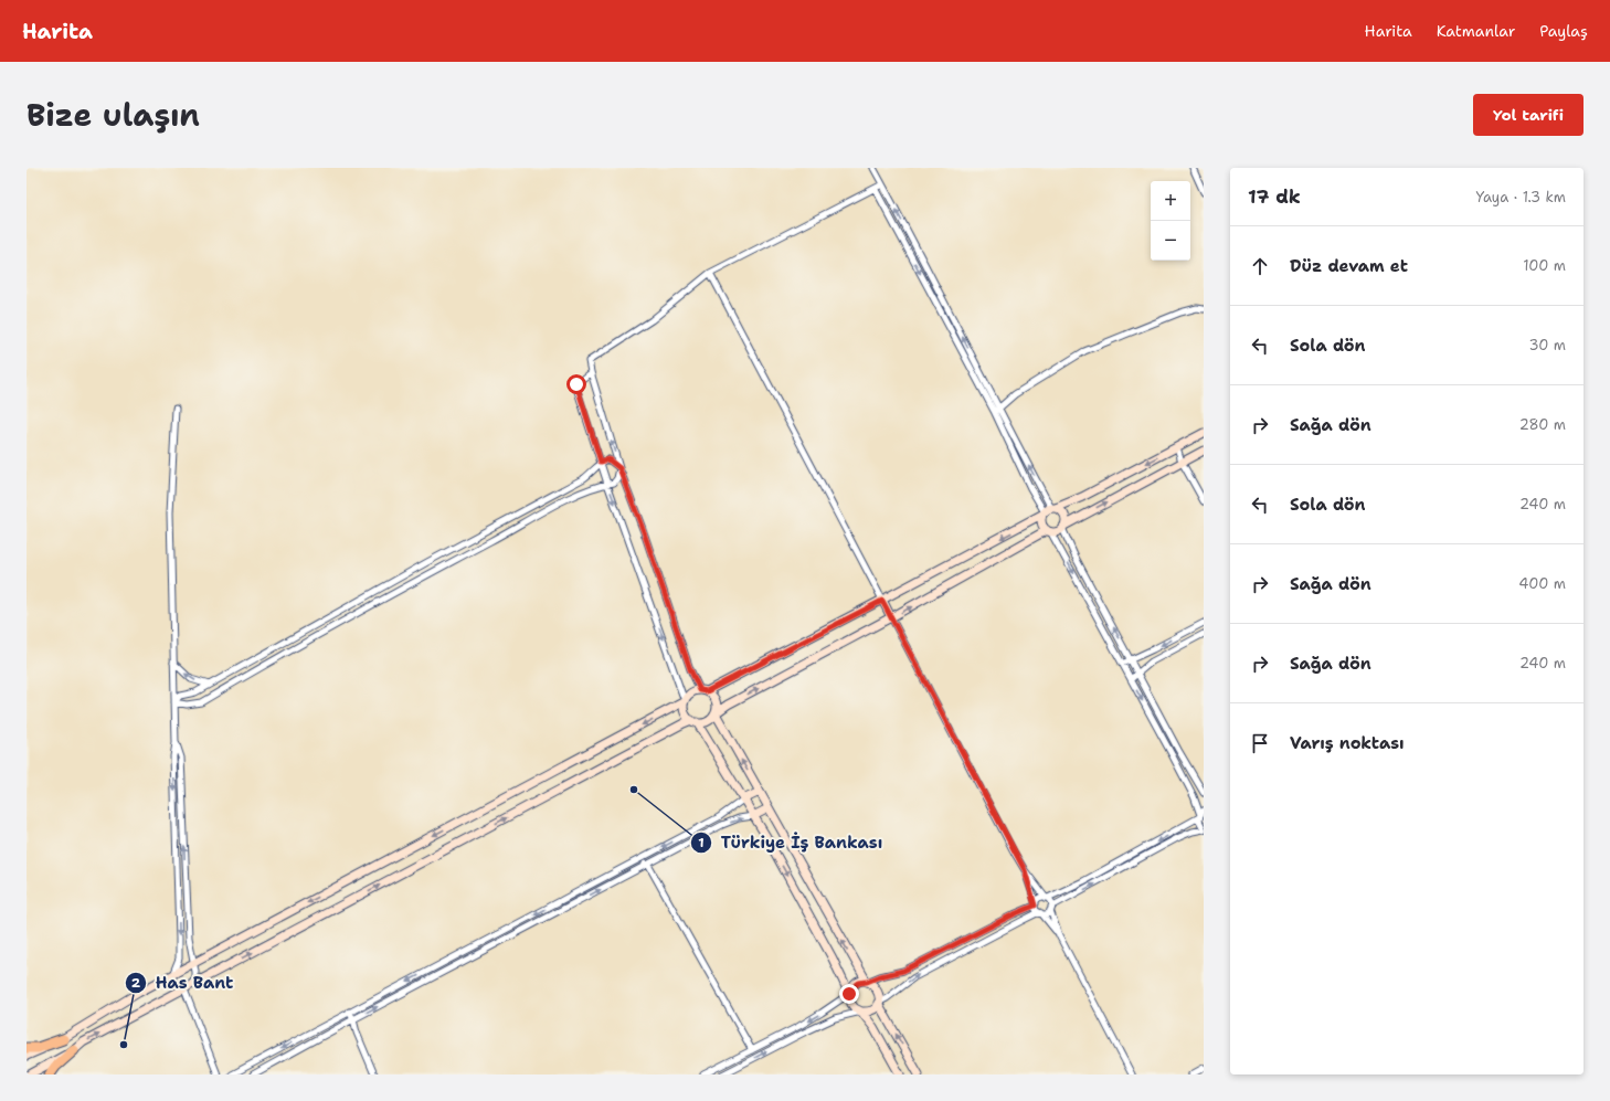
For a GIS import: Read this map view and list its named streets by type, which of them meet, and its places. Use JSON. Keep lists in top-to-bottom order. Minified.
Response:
{"places":["Türkiye İş Bankası","Has Bant"],"page":{"header":"Harita","nav":["Harita","Katmanlar","Paylaş"],"title":"Bize ulaşın","buttons":"Yol tarifi","heading":["17 dk","Yaya · 1.3 km"],"map_buttons":["+","−"],"list":[["Düz devam et","100 m"],["Sola dön","30 m"],["Sağa dön","280 m"],["Sola dön","240 m"],["Sağa dön","400 m"],["Sağa dön","240 m"],"Varış noktası"]}}
